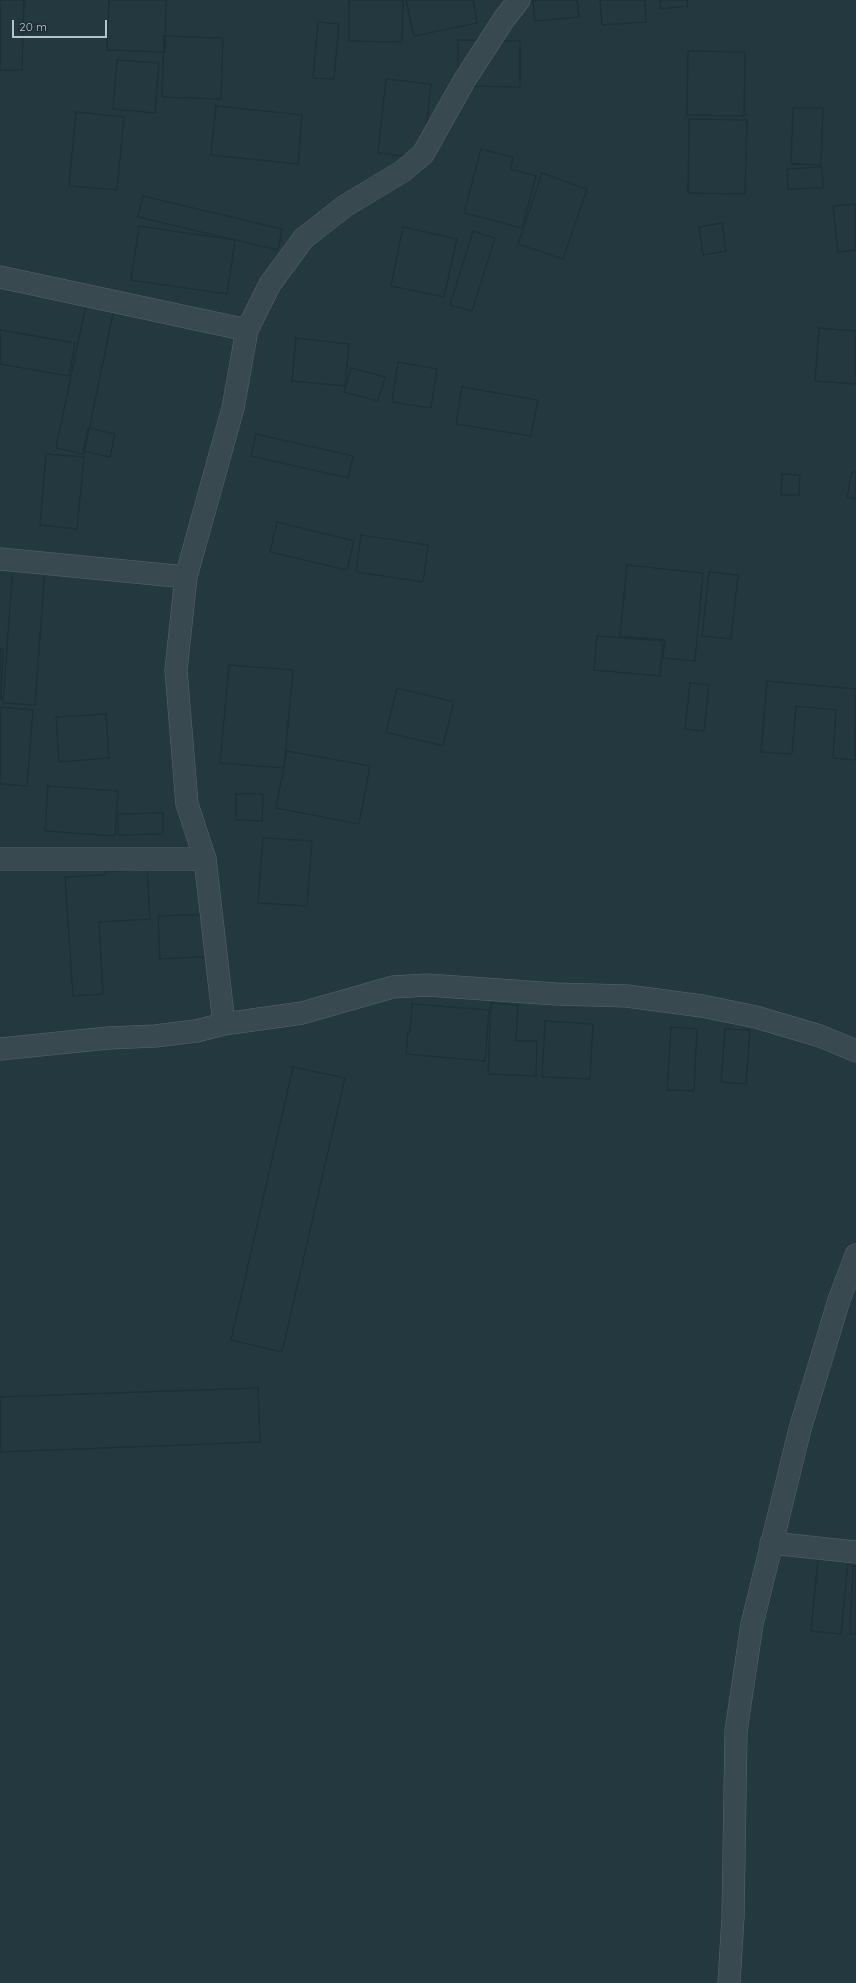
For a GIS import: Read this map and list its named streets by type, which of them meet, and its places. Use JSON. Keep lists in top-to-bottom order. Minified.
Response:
{"scale_bar":"20 m"}
